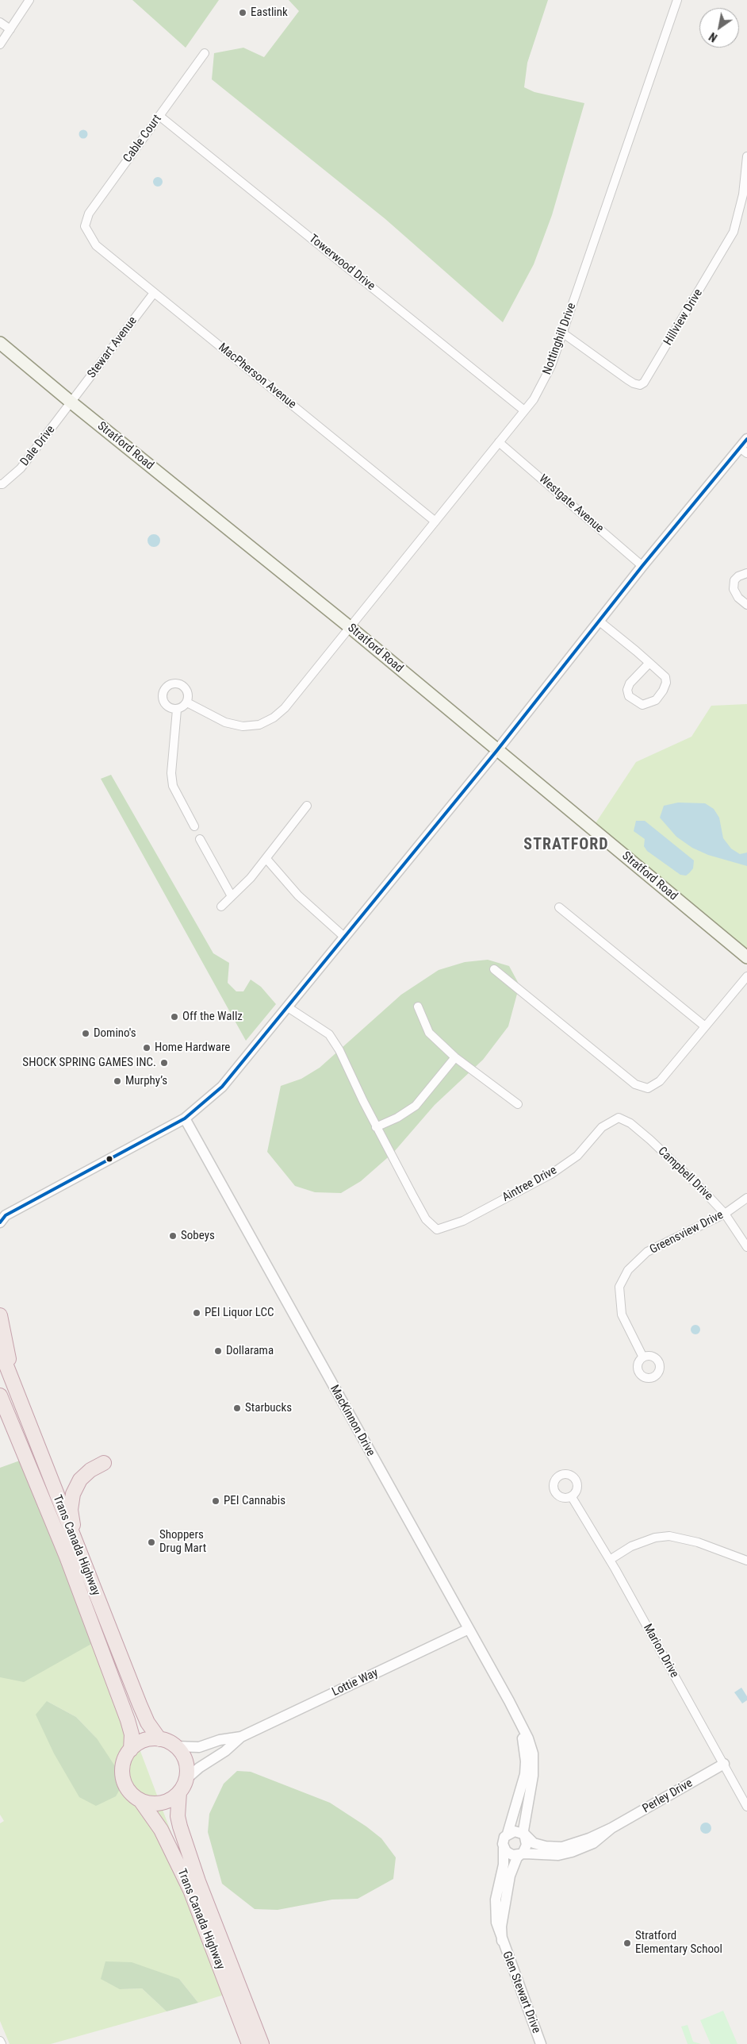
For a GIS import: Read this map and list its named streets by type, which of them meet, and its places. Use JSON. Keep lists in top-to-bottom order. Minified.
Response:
{"streets":{"highway":["Trans Canada Highway"],"main road":["Stratford Road"],"street":["Cable Court","Towerwood Drive","Hillview Drive","Nottinghill Drive","Stewart Avenue","MacPherson Avenue","Dale Drive","Westgate Avenue","Campbell Drive","Aintree Drive","Greensview Drive","MacKinnon Drive","Marion Drive","Lottie Way","Perley Drive","Glen Stewart Drive"]},"crossings":[["Cable Court","Towerwood Drive"],["Cable Court","MacPherson Avenue"],["Towerwood Drive","Nottinghill Drive"],["Hillview Drive","Nottinghill Drive"],["Nottinghill Drive","MacPherson Avenue"],["Nottinghill Drive","Stratford Road"],["Nottinghill Drive","Westgate Avenue"],["Stewart Avenue","MacPherson Avenue"],["Stewart Avenue","Dale Drive"],["Stewart Avenue","Stratford Road"],["Dale Drive","Stratford Road"],["Campbell Drive","Aintree Drive"],["Campbell Drive","Greensview Drive"],["MacKinnon Drive","Lottie Way"],["MacKinnon Drive","Perley Drive"],["MacKinnon Drive","Glen Stewart Drive"],["Trans Canada Highway","Lottie Way"],["Marion Drive","Perley Drive"],["Perley Drive","Glen Stewart Drive"]],"districts":["STRATFORD"],"places":["Eastlink","Off the Wallz","Domino's","Home Hardware","SHOCK SPRING GAMES INC.","Murphy’s","Sobeys","PEI Liquor LCC","Dollarama","Starbucks","PEI Cannabis","Shoppers Drug Mart","Stratford Elementary School"],"north":"bottom left"}
